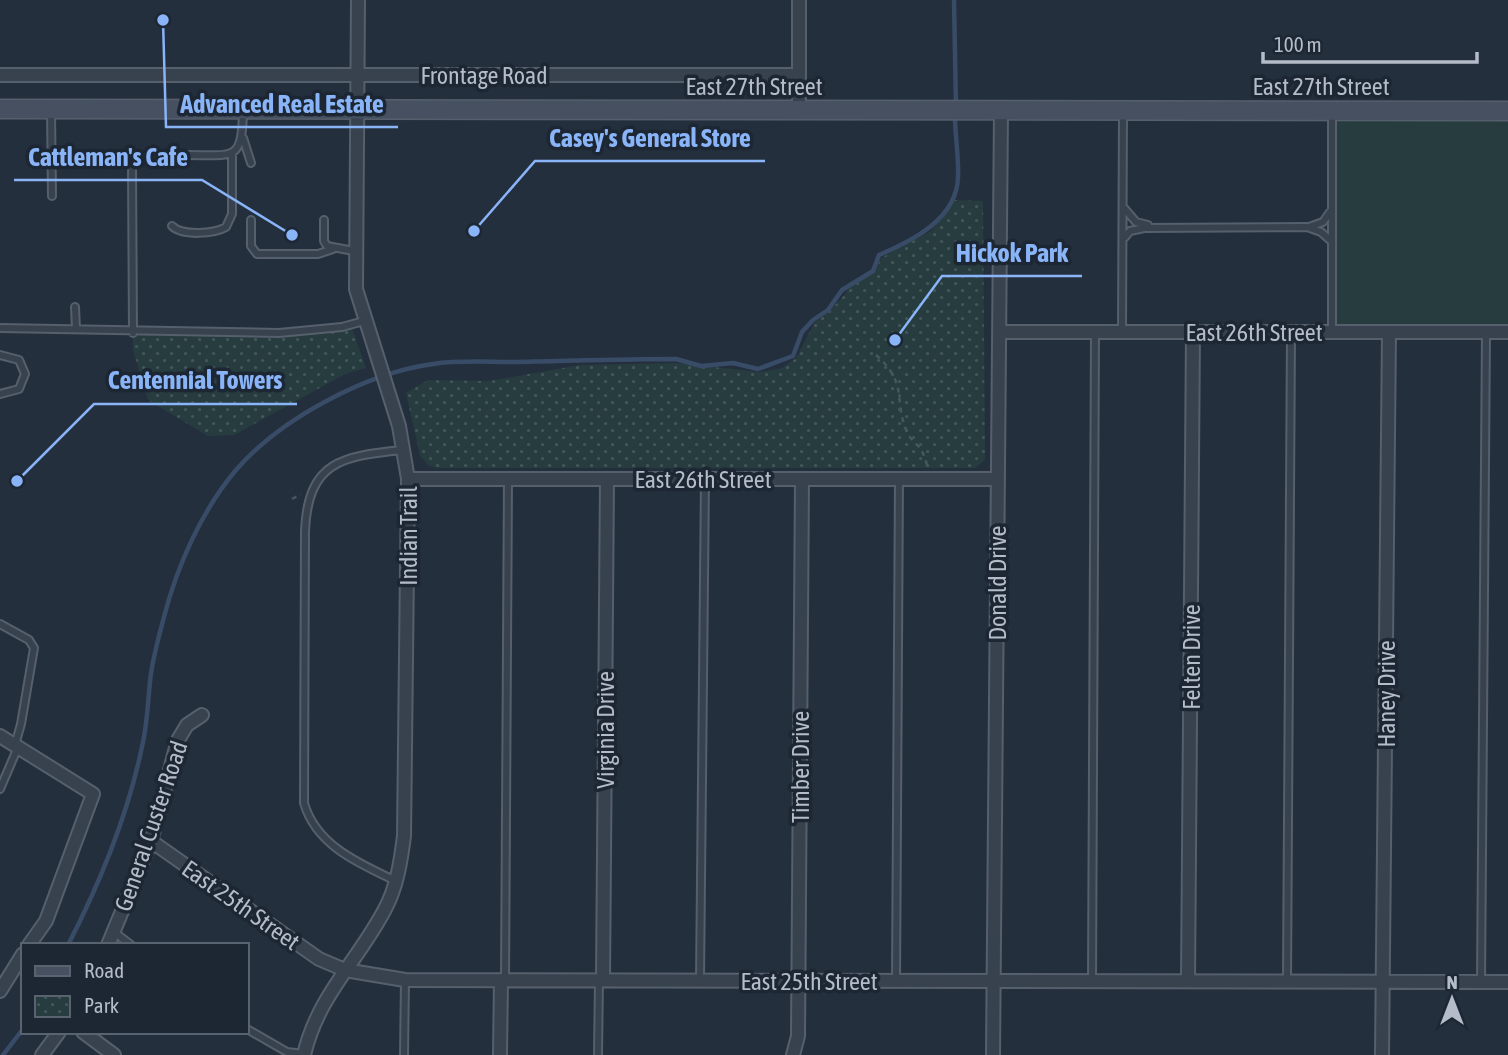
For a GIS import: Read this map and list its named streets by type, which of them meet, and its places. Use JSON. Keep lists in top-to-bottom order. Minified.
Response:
{"streets":{"main road":["East 27th Street"],"street":["Frontage Road","East 26th Street","Indian Trail","Donald Drive","Felten Drive","Haney Drive","Virginia Drive","Timber Drive","General Custer Road","East 25th Street"]},"crossings":[["Frontage Road","Indian Trail"],["East 27th Street","Indian Trail"],["East 27th Street","Donald Drive"],["East 26th Street","Indian Trail"],["East 26th Street","Donald Drive"],["East 26th Street","Felten Drive"],["East 26th Street","Haney Drive"],["East 26th Street","Virginia Drive"],["East 26th Street","Timber Drive"],["Indian Trail","East 25th Street"],["Donald Drive","East 25th Street"],["Felten Drive","East 25th Street"],["Haney Drive","East 25th Street"],["Virginia Drive","East 25th Street"],["Timber Drive","East 25th Street"],["General Custer Road","East 25th Street"]],"places":["Advanced Real Estate","Casey's General Store","Cattleman's Cafe","Hickok Park","Centennial Towers"],"legend":["Road","Park"],"scale_bar":"100 m","north":"top"}
